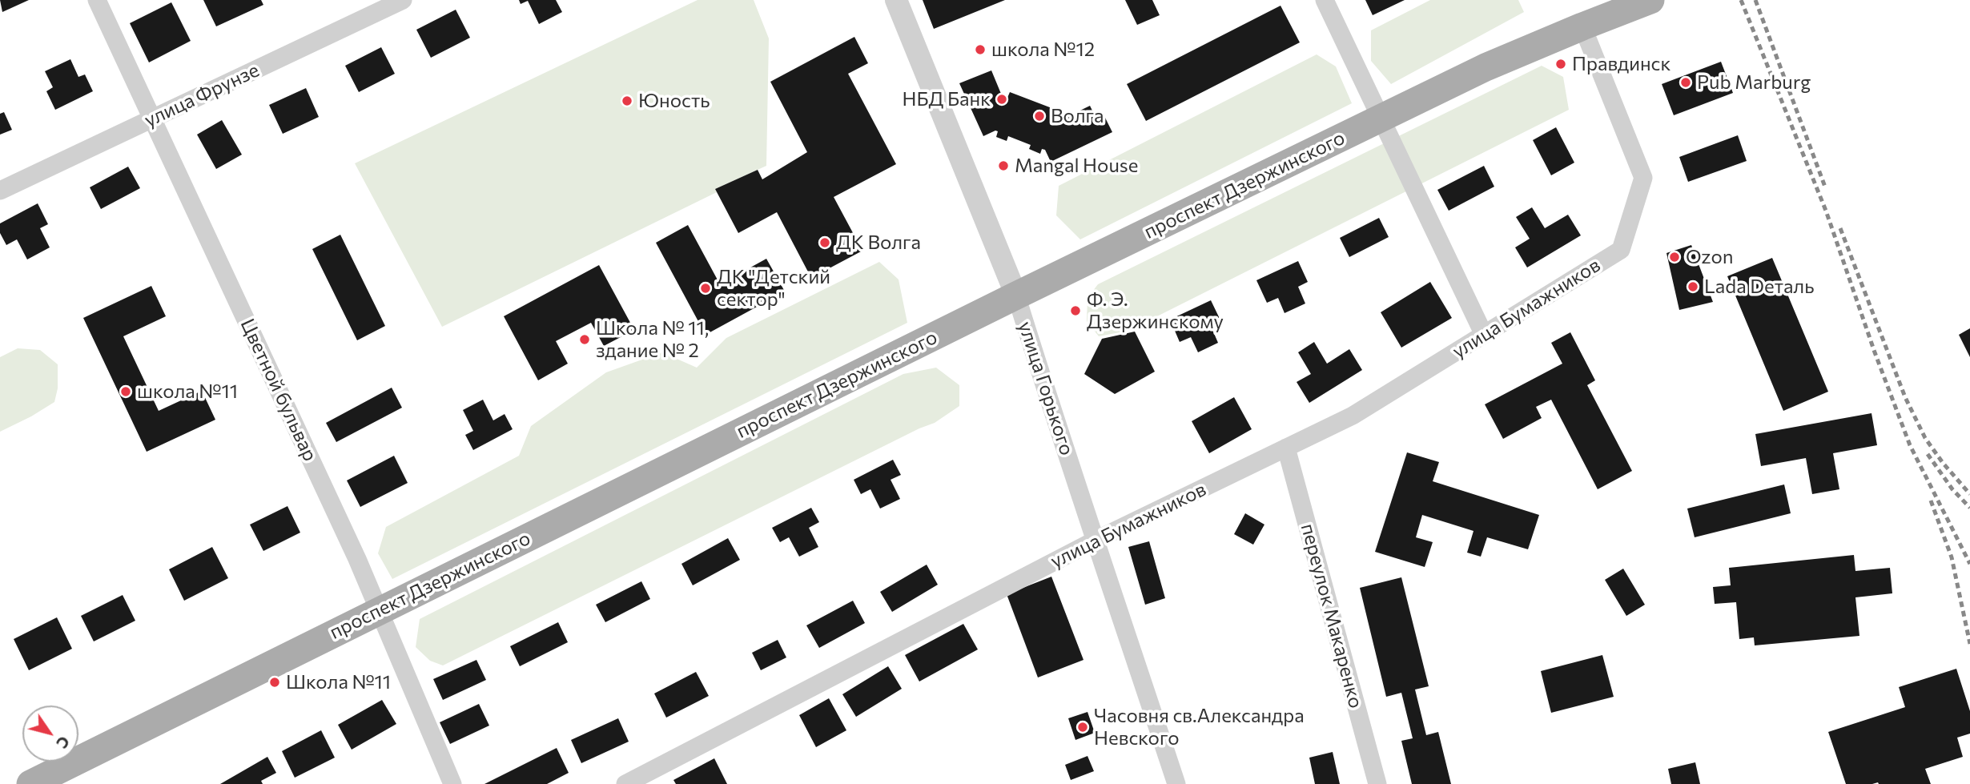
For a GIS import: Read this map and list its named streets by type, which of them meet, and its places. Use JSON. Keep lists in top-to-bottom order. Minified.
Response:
{"streets":{"main road":["проспект Дзержинского"],"street":["улица Фрунзе","улица Бумажников","улица Горького","Цветной бульвар","переулок Макаренко"]},"crossings":[["улица Фрунзе","Цветной бульвар"],["проспект Дзержинского","улица Бумажников"],["проспект Дзержинского","улица Горького"],["проспект Дзержинского","Цветной бульвар"],["улица Бумажников","улица Горького"],["улица Бумажников","переулок Макаренко"]],"places":["школа №12","Правдинск","Pub Marburg","НБД Банк","Юность","Волга","Mangal House","ДК Волга","Ozon","Lada Dеталь","ДК \"Детский сектор\"","Ф. Э. Дзержинскому","Школа № 11, здание № 2","школа №11","Школа №11","Часовня св.Александра Невского"],"north":"bottom right"}
